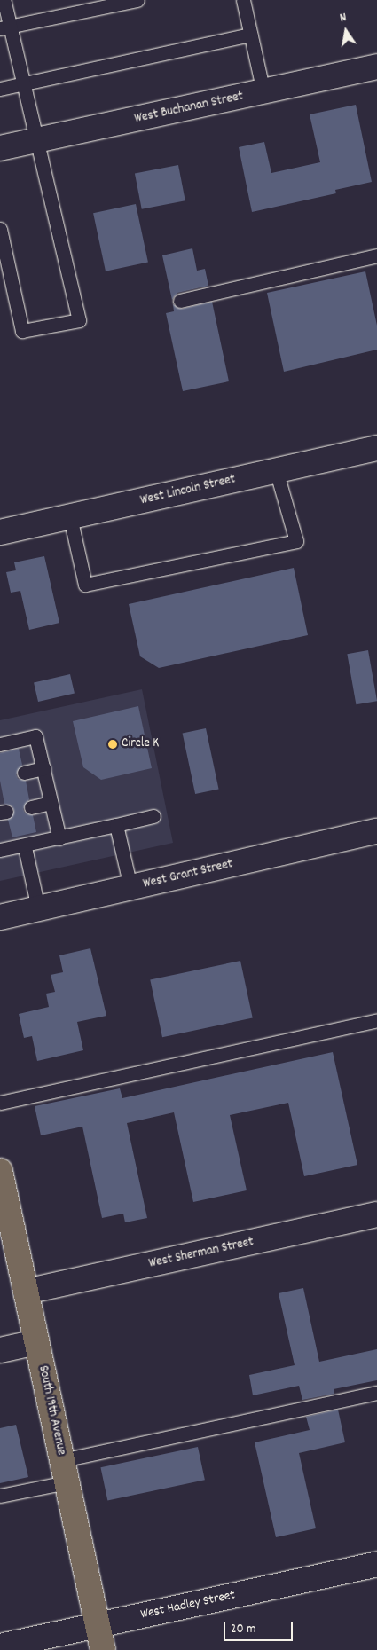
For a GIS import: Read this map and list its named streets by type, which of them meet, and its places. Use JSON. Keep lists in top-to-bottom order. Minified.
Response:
{"streets":{"main road":["South 19th Avenue"],"street":["West Buchanan Street","West Lincoln Street","West Grant Street","West Sherman Street","West Hadley Street"]},"crossings":[["West Sherman Street","South 19th Avenue"],["South 19th Avenue","West Hadley Street"]],"places":["Circle K"],"scale_bar":"20 m","north":"top"}
